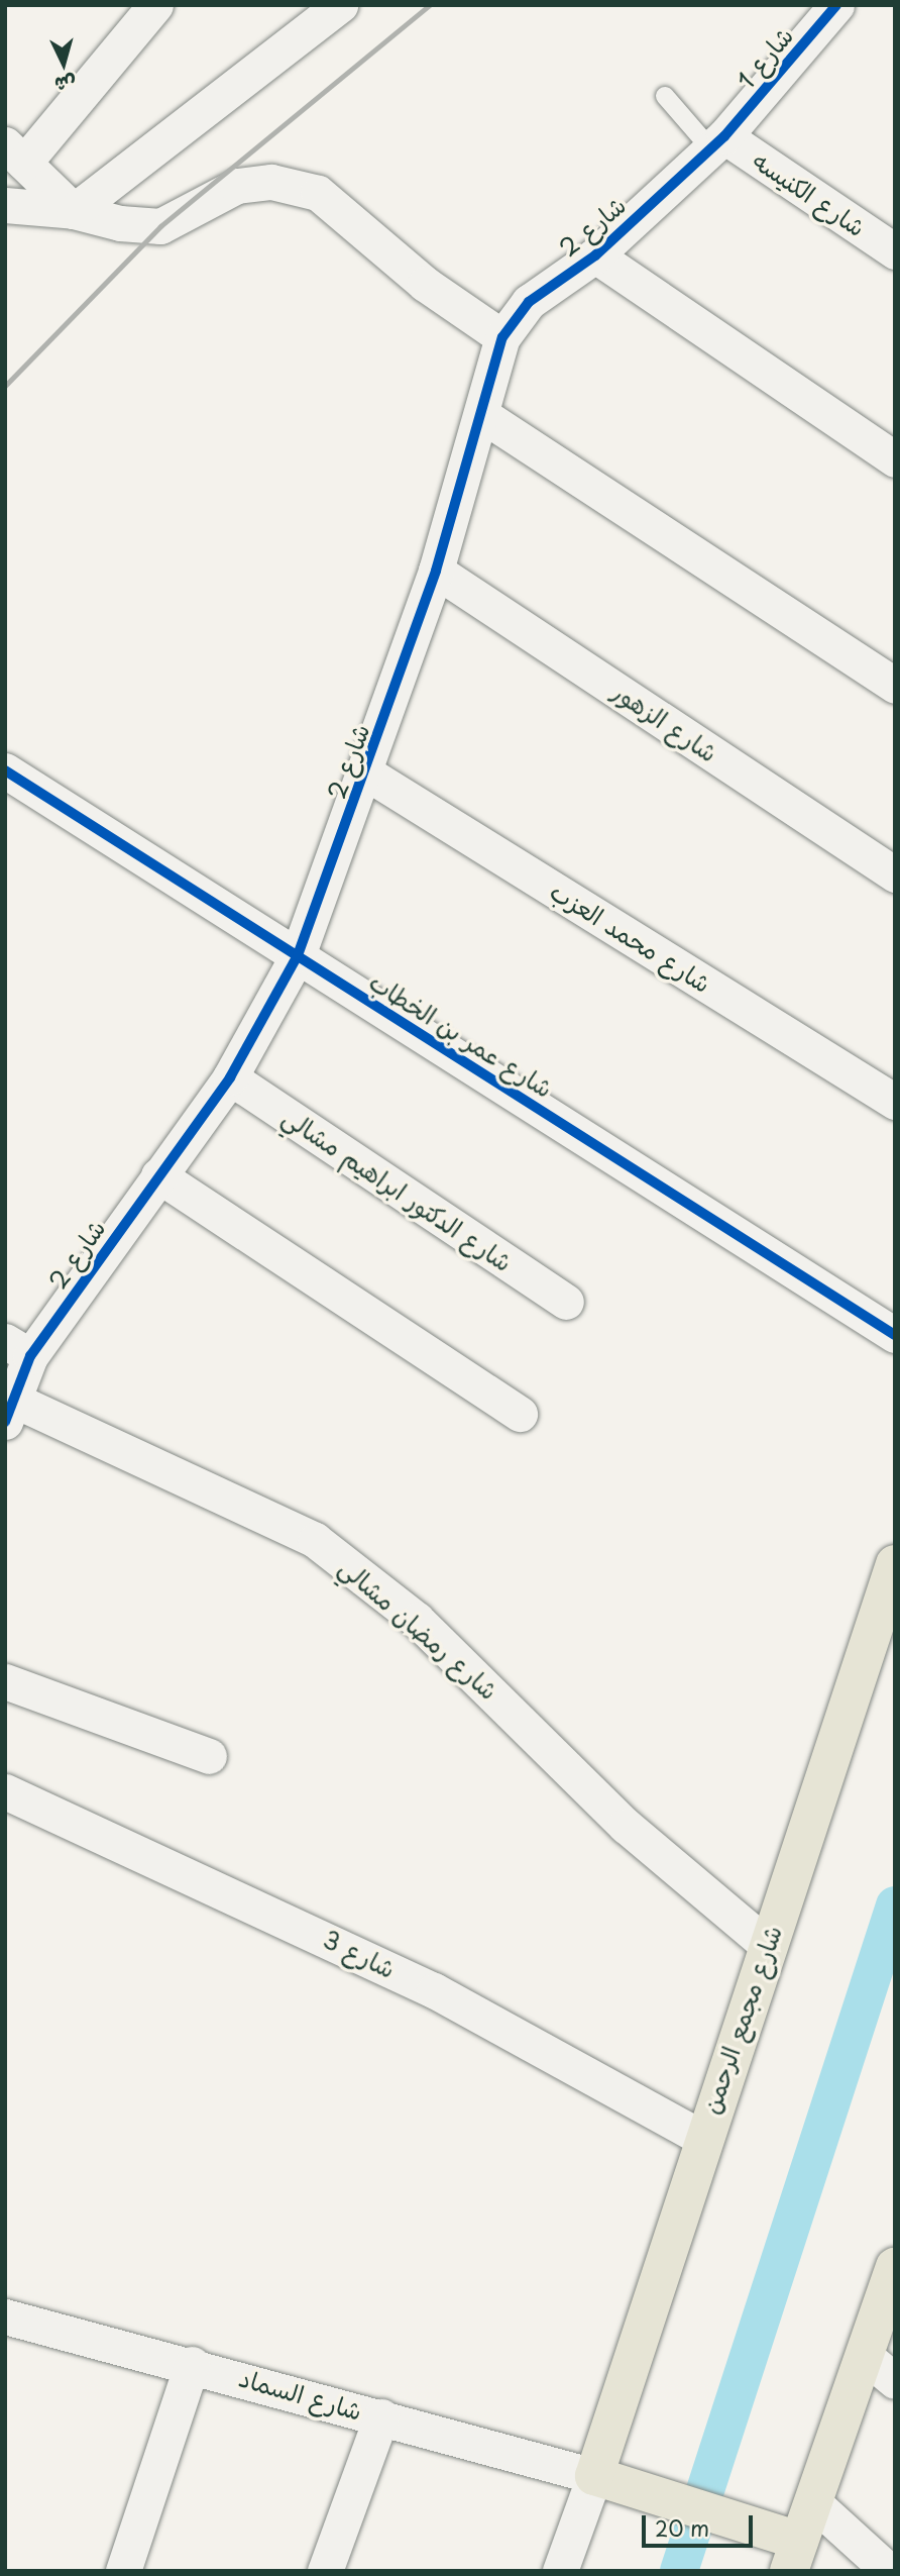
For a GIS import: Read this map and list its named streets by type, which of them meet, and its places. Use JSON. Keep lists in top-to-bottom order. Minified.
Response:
{"streets":{"main road":["شارع مجمع الرحمن"],"street":["شارع 1","شارع الكنيسه","شارع 2","شارع الزهور","شارع محمد العزب","شارع عمر بن الخطاب","شارع الدكتور ابراهيم مشالي","شارع رمضان مشالي","شارع 3","شارع السماد"]},"crossings":[["شارع 1","شارع الكنيسه"],["شارع 1","شارع 2"],["شارع الكنيسه","شارع 2"],["شارع 2","شارع الزهور"],["شارع 2","شارع محمد العزب"],["شارع 2","شارع عمر بن الخطاب"],["شارع 2","شارع الدكتور ابراهيم مشالي"],["شارع 2","شارع رمضان مشالي"],["شارع رمضان مشالي","شارع مجمع الرحمن"],["شارع 3","شارع مجمع الرحمن"],["شارع مجمع الرحمن","شارع السماد"]],"scale_bar":"20 m","north":"bottom"}
